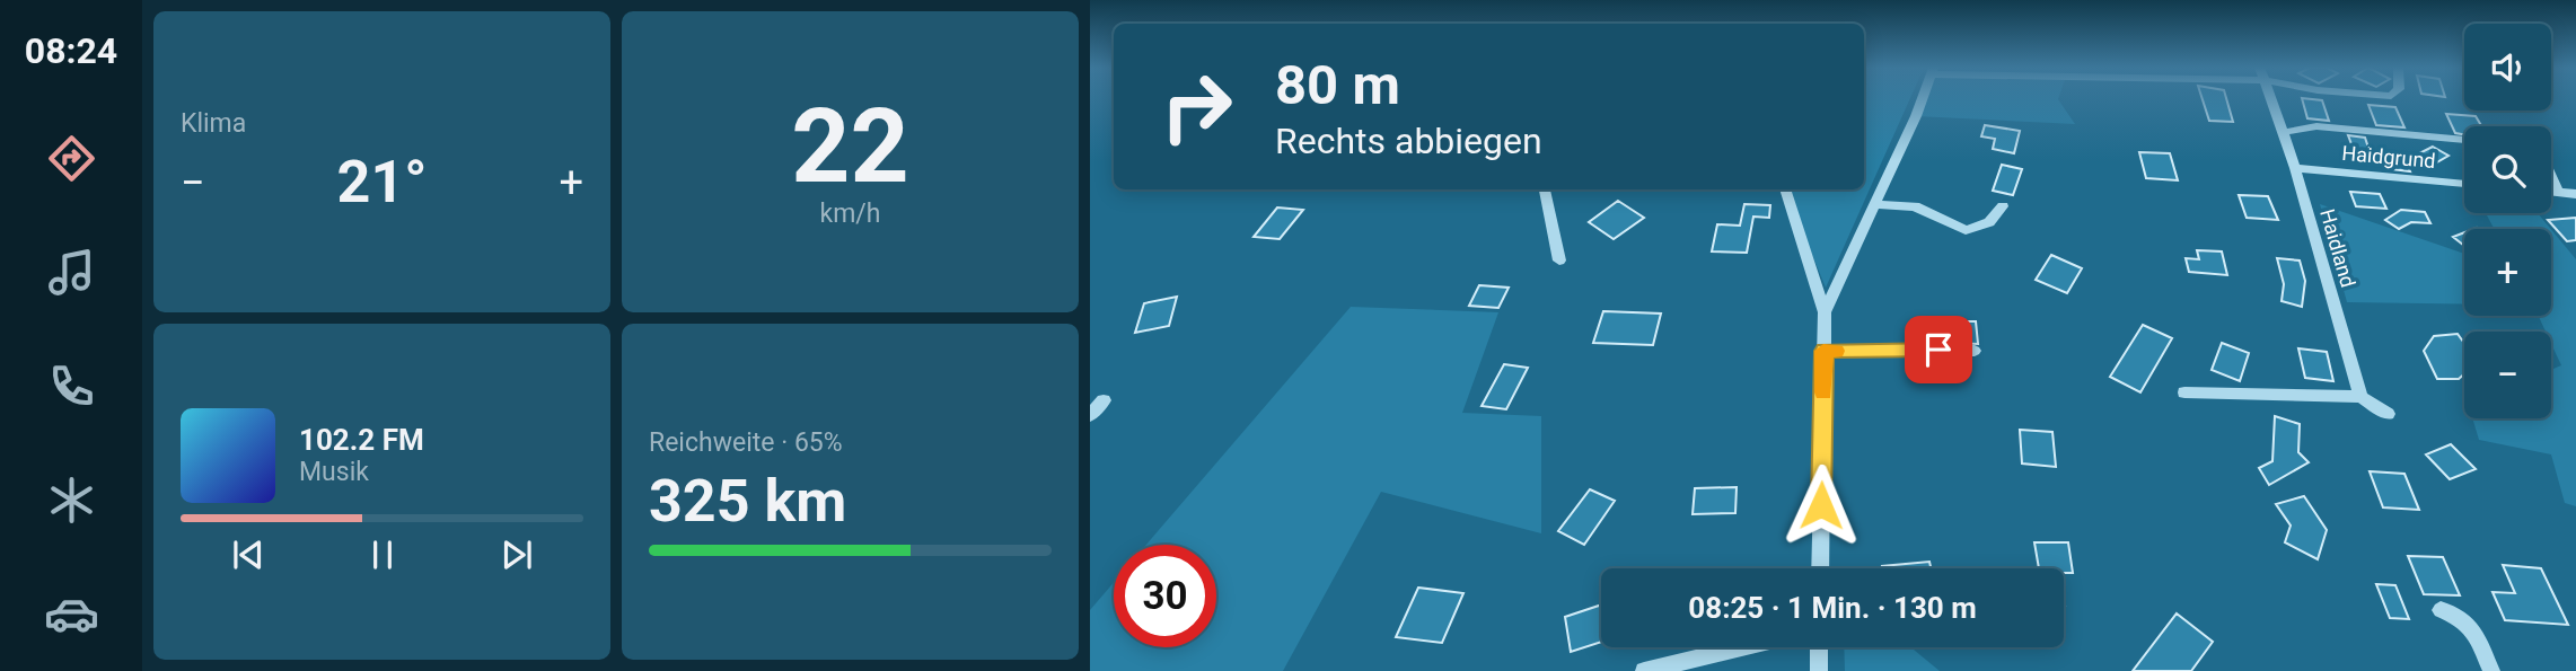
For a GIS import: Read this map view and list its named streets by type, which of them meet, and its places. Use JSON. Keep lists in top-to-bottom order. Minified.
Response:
{"streets":{"street":["Haidgrund","Haidland"]},"crossings":[["Haidgrund","Haidland"]],"page":{"tabs":"08:24","tile":["Klima",["22","km/h"],["Reichweite · 65%","325 km"]],"map_buttons":["+","−"],"turn":["80 m","Rechts abbiegen"],"heat":["−","21°","+"],"song":["102.2 FM","Musik"],"limit":"30","trip":"08:25 · 1 Min. · 130 m"}}
